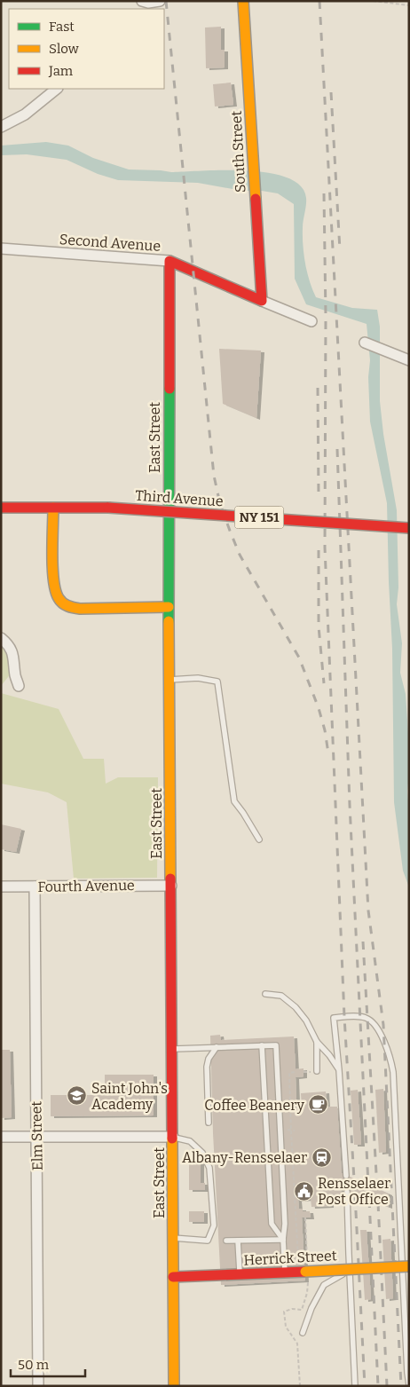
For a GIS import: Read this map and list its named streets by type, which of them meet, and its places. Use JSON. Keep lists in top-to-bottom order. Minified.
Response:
{"streets":{"street":["South Street","Second Avenue","East Street","Third Avenue","NY 151","Fourth Avenue","Elm Street","Herrick Street"]},"crossings":[["South Street","Second Avenue"],["Second Avenue","East Street"],["East Street","Fourth Avenue"],["East Street","Herrick Street"],["Fourth Avenue","Elm Street"]],"places":{"school or university":["Saint John's Academy"],"cafe":["Coffee Beanery"],"station":["Albany-Rensselaer"],"public building":["Rensselaer Post Office"]},"legend":["Fast","Slow","Jam"],"scale_bar":"50 m"}
